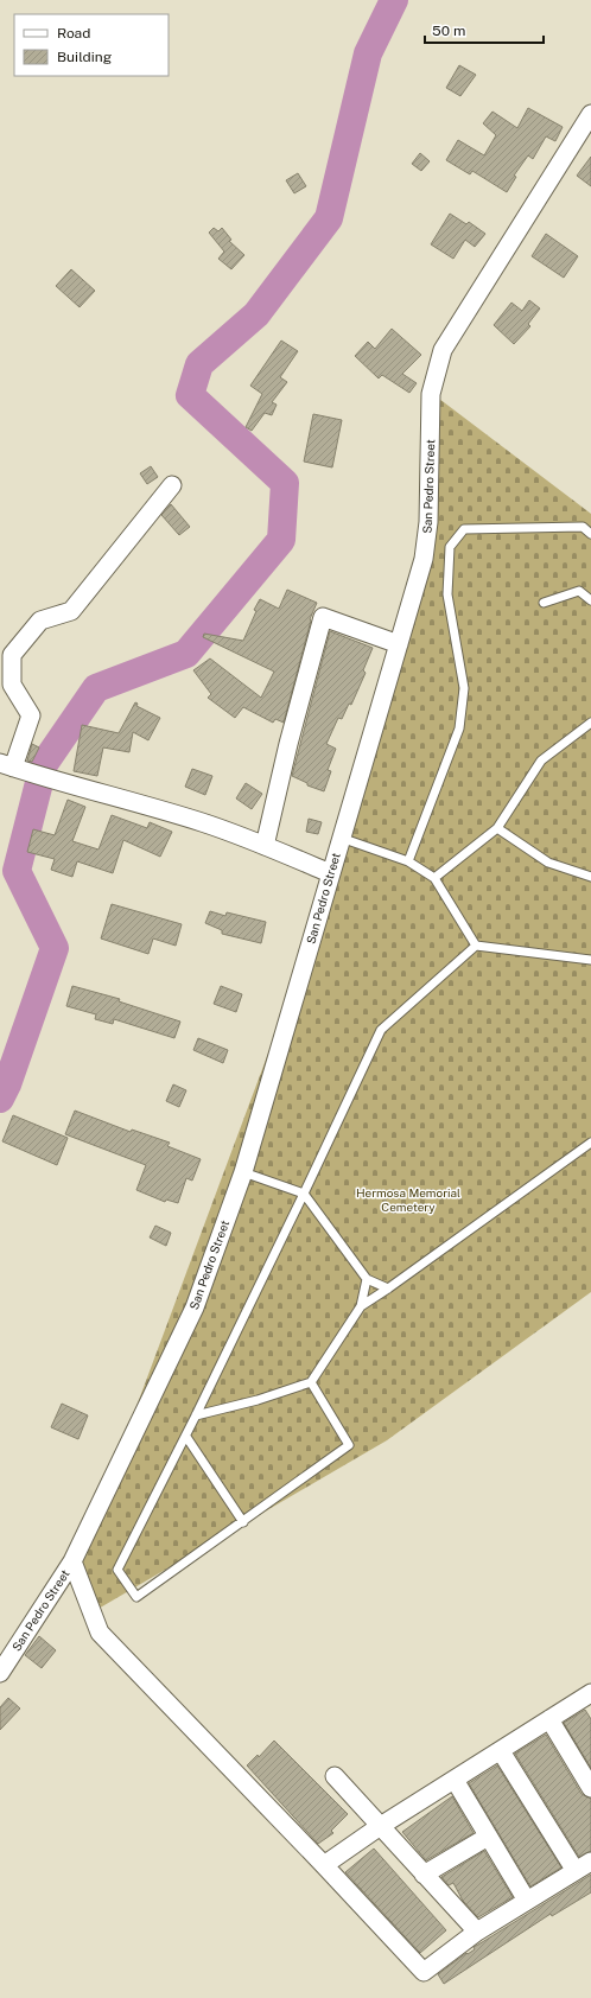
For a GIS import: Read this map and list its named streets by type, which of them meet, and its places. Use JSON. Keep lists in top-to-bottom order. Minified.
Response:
{"streets":{"street":["San Pedro Street"]},"parks":["Hermosa Memorial Cemetery"],"legend":["Road","Building"],"scale_bar":"50 m"}
